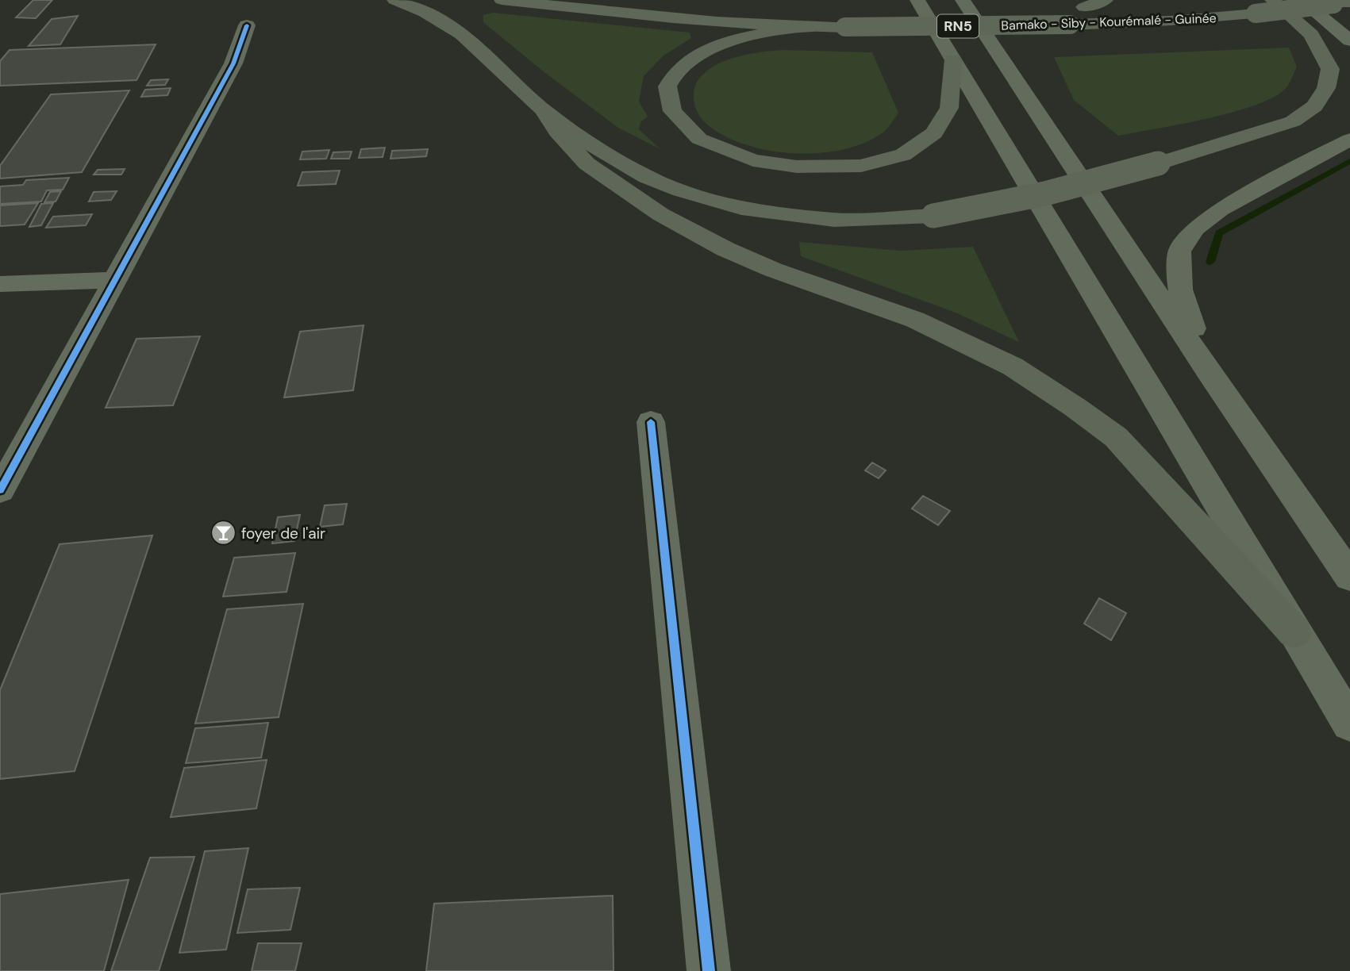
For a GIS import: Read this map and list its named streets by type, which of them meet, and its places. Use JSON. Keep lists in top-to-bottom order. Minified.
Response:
{"streets":{"highway":["Bamako - Siby - Kourémalé - Guinée","RN5"]},"places":{"bar":["foyer de l'air"]}}
